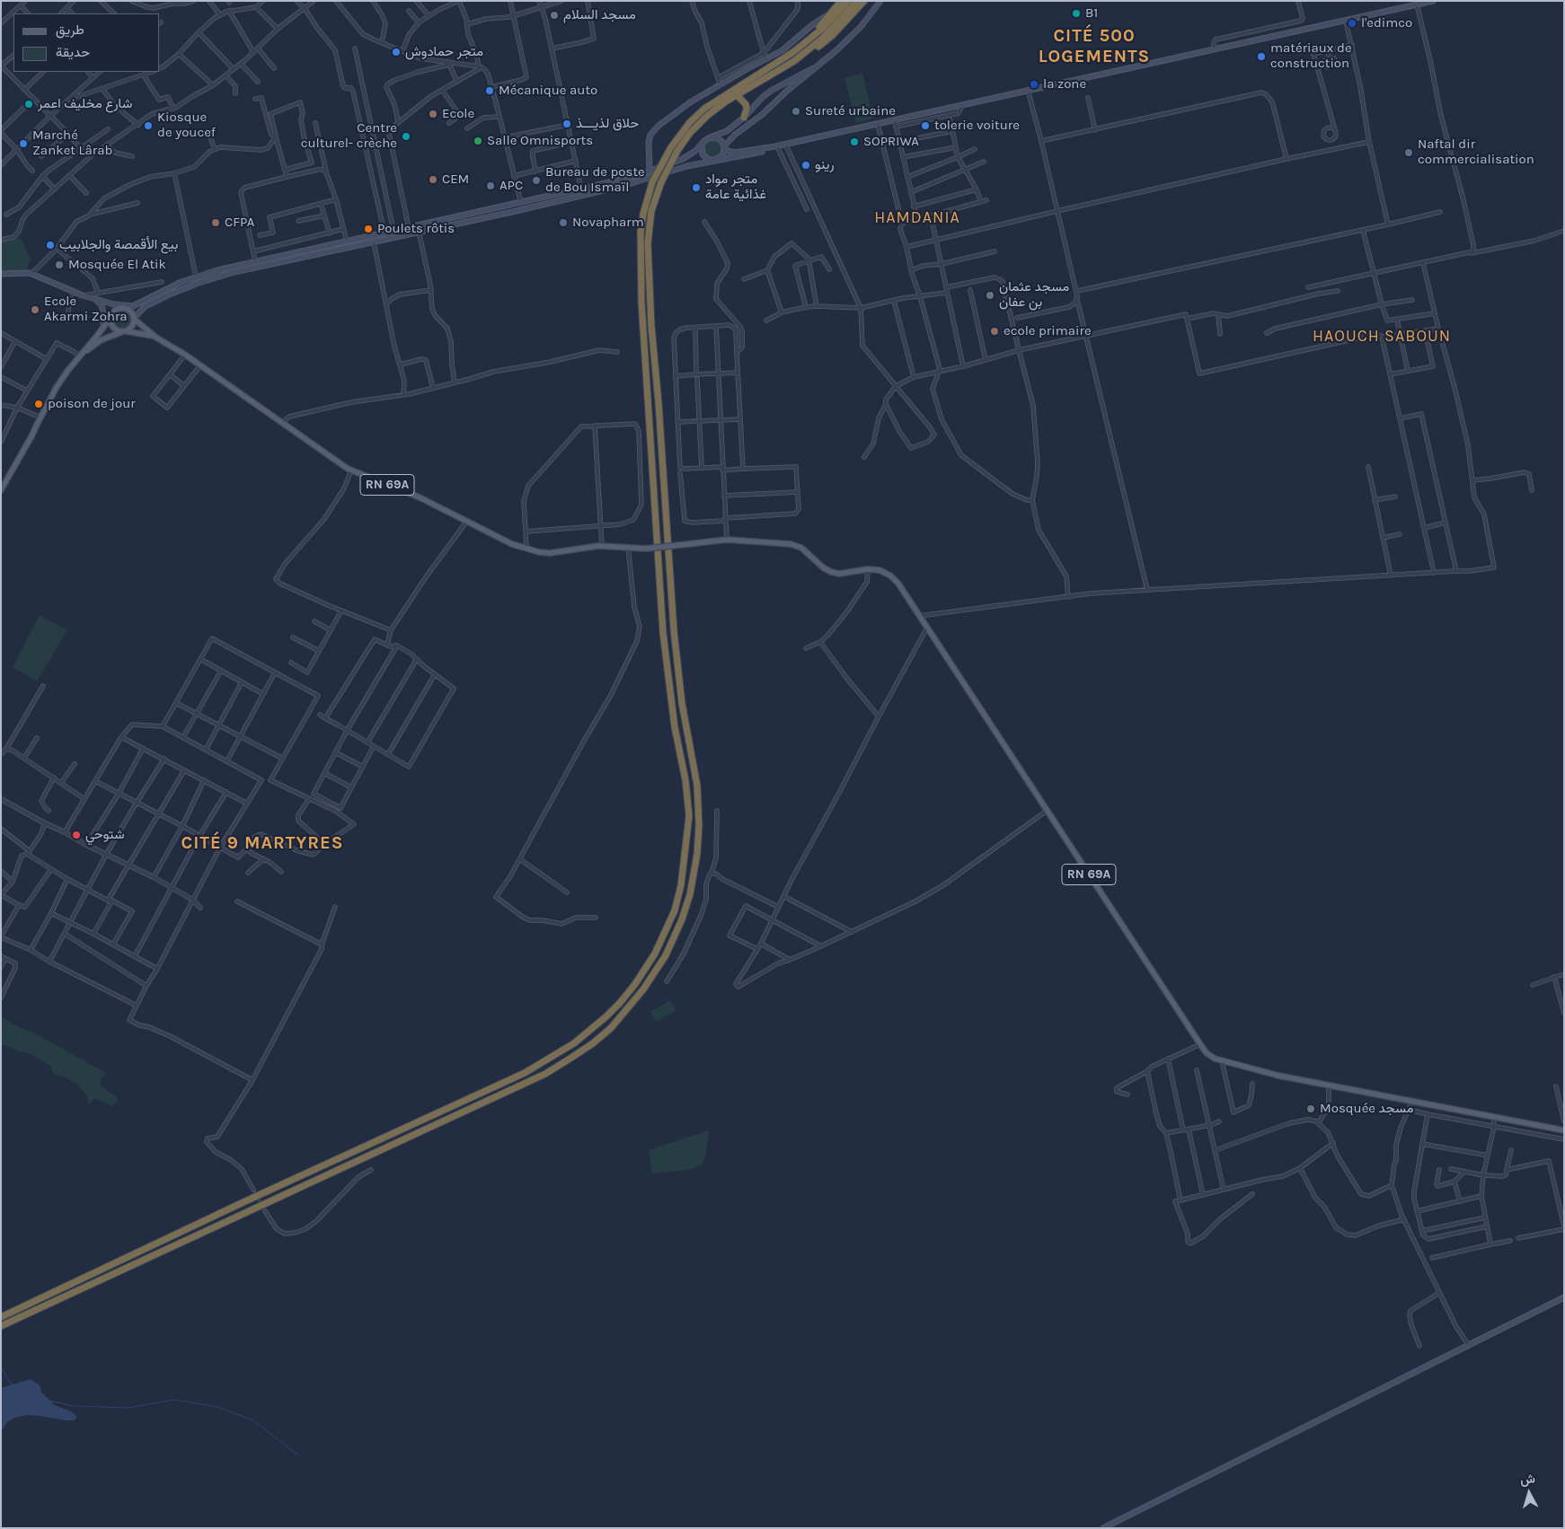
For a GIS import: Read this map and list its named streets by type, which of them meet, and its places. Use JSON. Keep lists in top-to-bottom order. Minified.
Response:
{"streets":{"main road":["RN 69A"]},"districts":["CITÉ 500 LOGEMENTS","HAMDANIA","HAOUCH SABOUN","CITÉ 9 MARTYRES"],"places":["B1","مسجد السلام","l'edimco","متجر حمادوش","matériaux de construction","la zone","Mécanique auto","شارع مخليف اعمر","Sureté urbaine","Ecole","حلاق لذيـــذ","Kiosque de youcef","tolerie voiture","Centre culturel- crèche","Salle Omnisports","SOPRIWA","Marché Zanket Lârab","Naftal dir commercialisation","رينو","CEM","Bureau de poste de Bou Ismaïl","APC","متجر مواد غذائية عامة","CFPA","Novapharm","Poulets rôtis","بيع الأقمصة والجلابيب","Mosquée El Atik","مسجد عثمان بن عفان","Ecole Akarmi Zohra","ecole primaire","poison de jour","شتوحي","Mosquée مسجد"],"legend":["طريق","حديقة"],"north":"top"}
